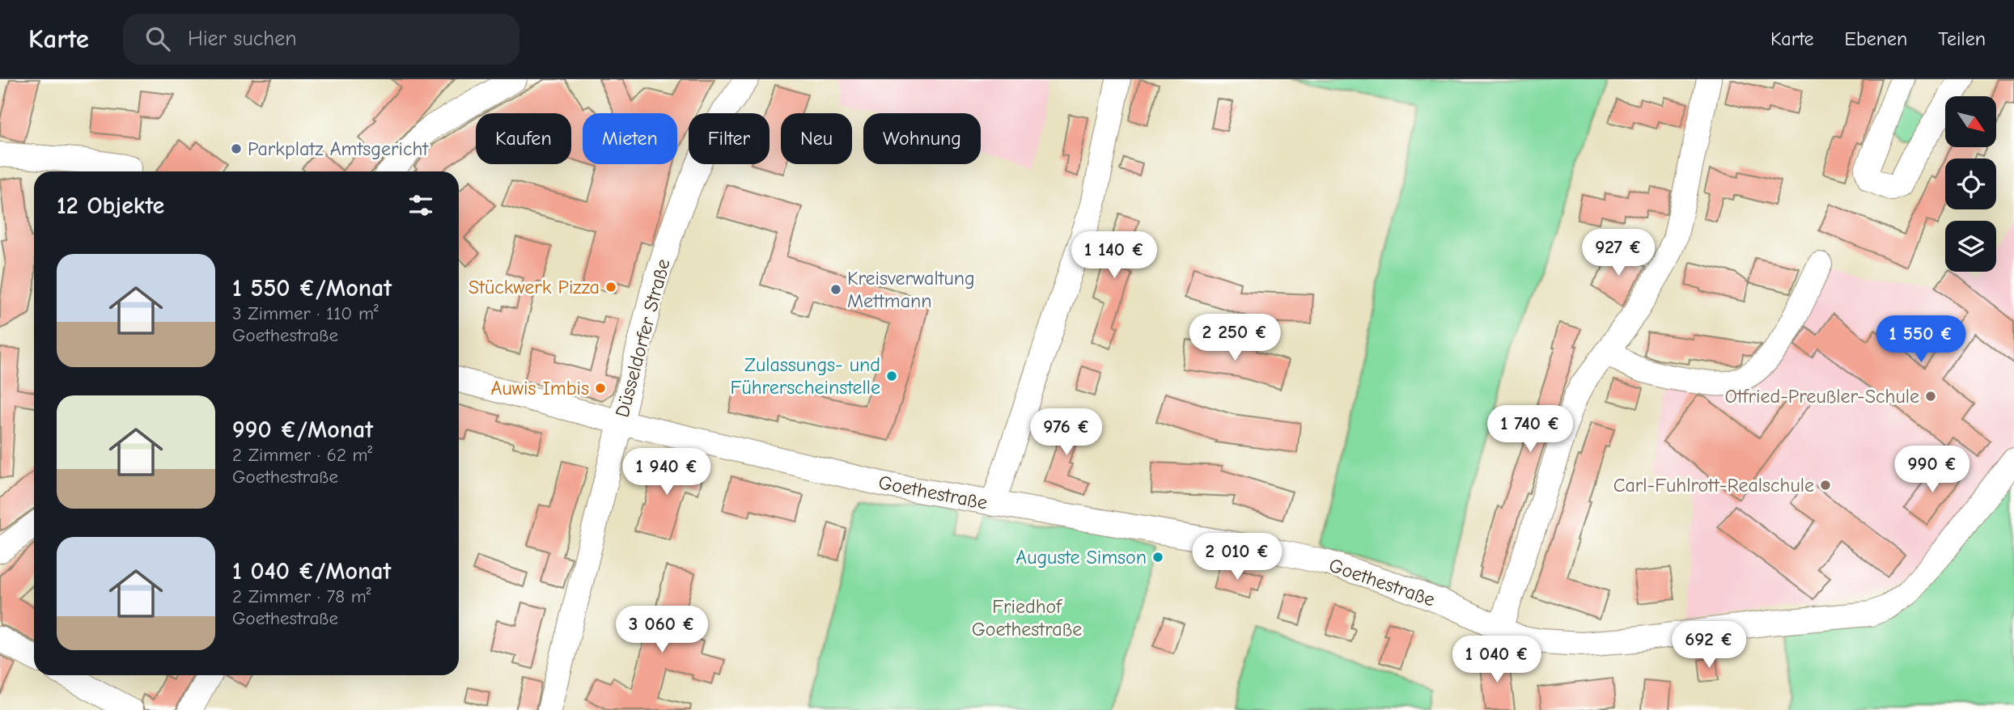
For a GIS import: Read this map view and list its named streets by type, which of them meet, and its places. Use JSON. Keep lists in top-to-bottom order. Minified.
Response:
{"streets":{"street":["Düsseldorfer Straße","Goethestraße"]},"crossings":[["Düsseldorfer Straße","Goethestraße"]],"parks":["Friedhof Goethestraße"],"places":["Parkplatz Amtsgericht","Stückwerk Pizza","Kreisverwaltung Mettmann","Zulassungs- und Führerscheinstelle","Auwis Imbis","Otfried-Preußler-Schule","Carl-Fuhlrott-Realschule","Auguste Simson"],"north":"bottom right","page":{"header":"Karte","search":"Hier suchen","nav":["Karte","Ebenen","Teilen"],"chip":["Kaufen","Mieten","Filter","Neu","Wohnung"],"heading":"12 Objekte","price":["927 €","1 140 €","2 250 €","1 550 €","1 740 €","976 €","990 €","1 940 €","2 010 €","3 060 €","692 €","1 040 €"],"list":[{"name":"1 550 €/Monat","note":"3 Zimmer · 110 m² · Goethestraße"},{"name":"990 €/Monat","note":"2 Zimmer · 62 m² · Goethestraße"},{"name":"1 040 €/Monat","note":"2 Zimmer · 78 m² · Goethestraße"}]}}
